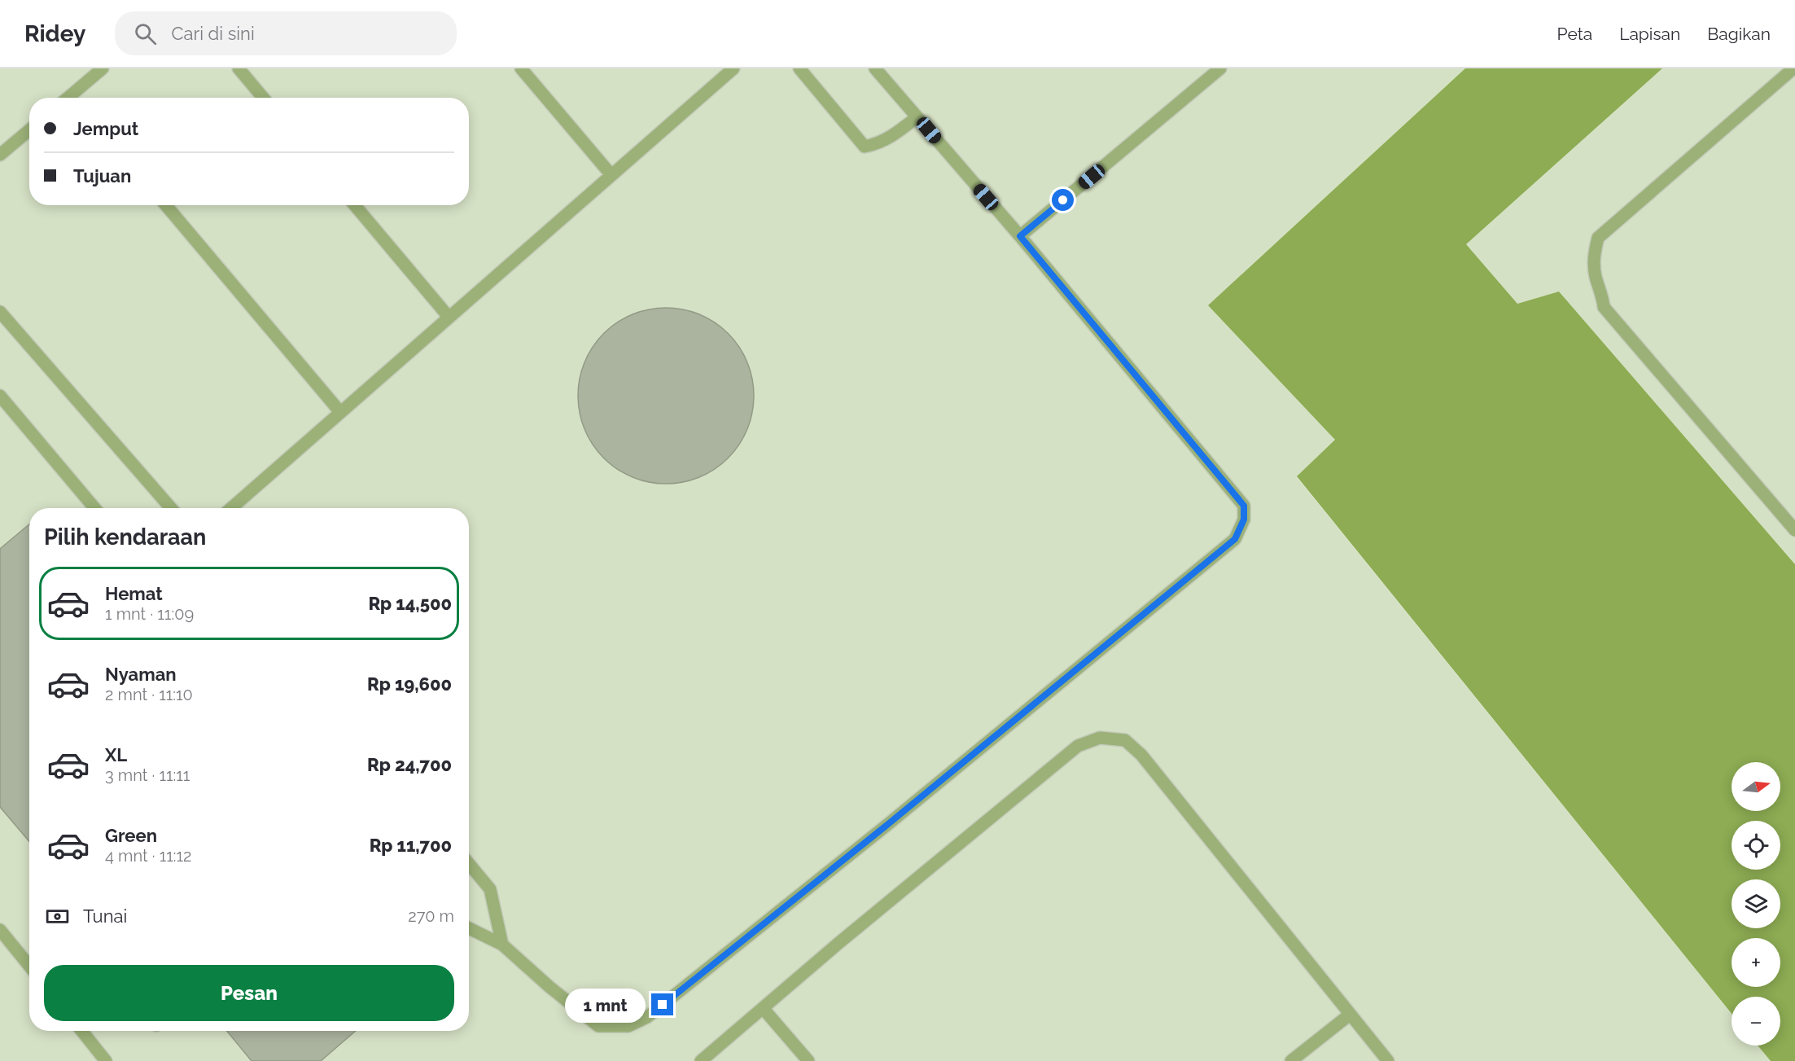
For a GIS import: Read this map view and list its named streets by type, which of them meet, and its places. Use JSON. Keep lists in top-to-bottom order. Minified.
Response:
{"north":"right","page":{"header":"Ridey","search":"Cari di sini","nav":["Peta","Lapisan","Bagikan"],"banner":["Jemput","Tujuan"],"heading":"Pilih kendaraan","list":[{"name":"Hemat","note":"1 mnt · 11:09","value":"Rp 14,500"},{"name":"Nyaman","note":"2 mnt · 11:10","value":"Rp 19,600"},{"name":"XL","note":"3 mnt · 11:11","value":"Rp 24,700"},{"name":"Green","note":"4 mnt · 11:12","value":"Rp 11,700"}],"map_buttons":["+","−"],"pay":["Tunai","270 m"],"buttons":"Pesan","bubble":"1 mnt"}}
